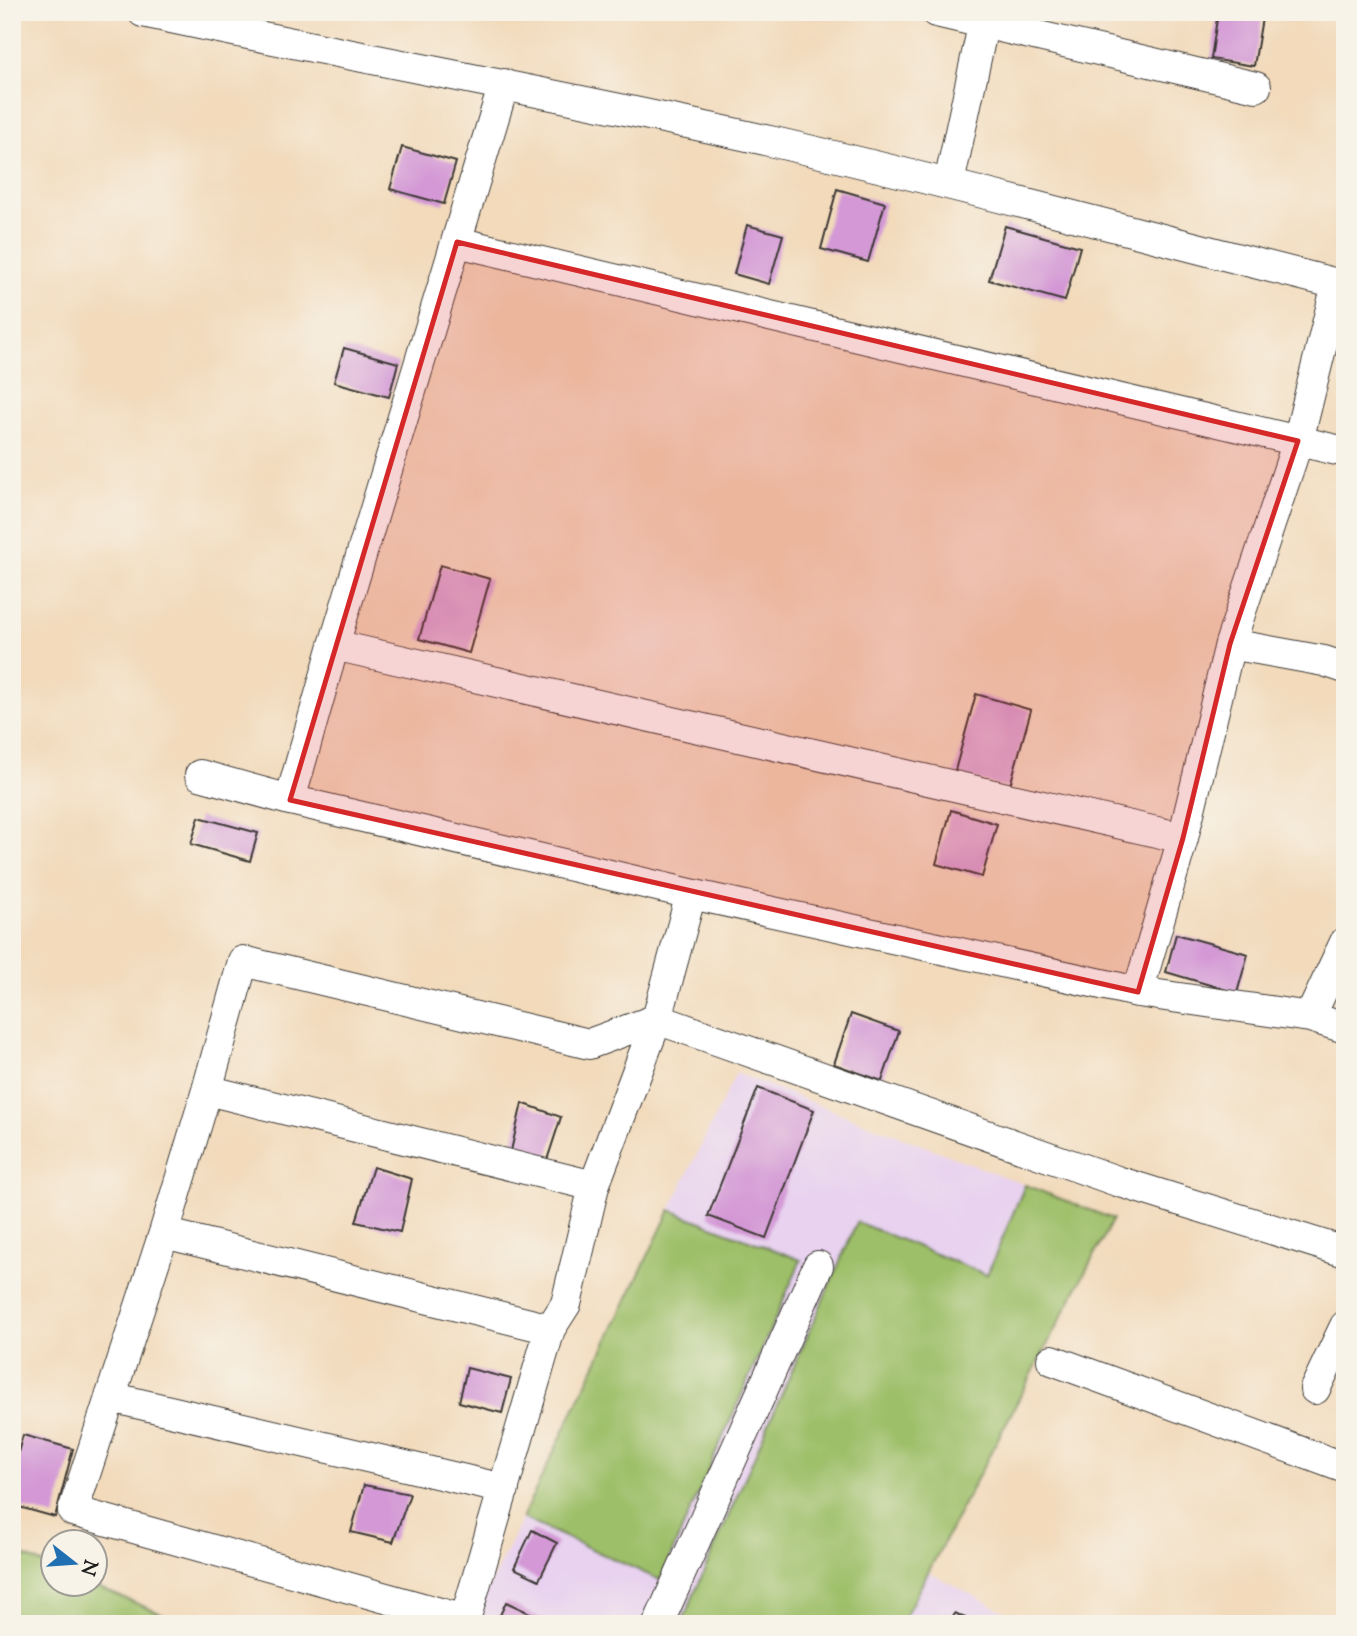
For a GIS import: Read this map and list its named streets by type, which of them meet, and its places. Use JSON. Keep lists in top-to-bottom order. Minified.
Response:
{"north":"right"}
